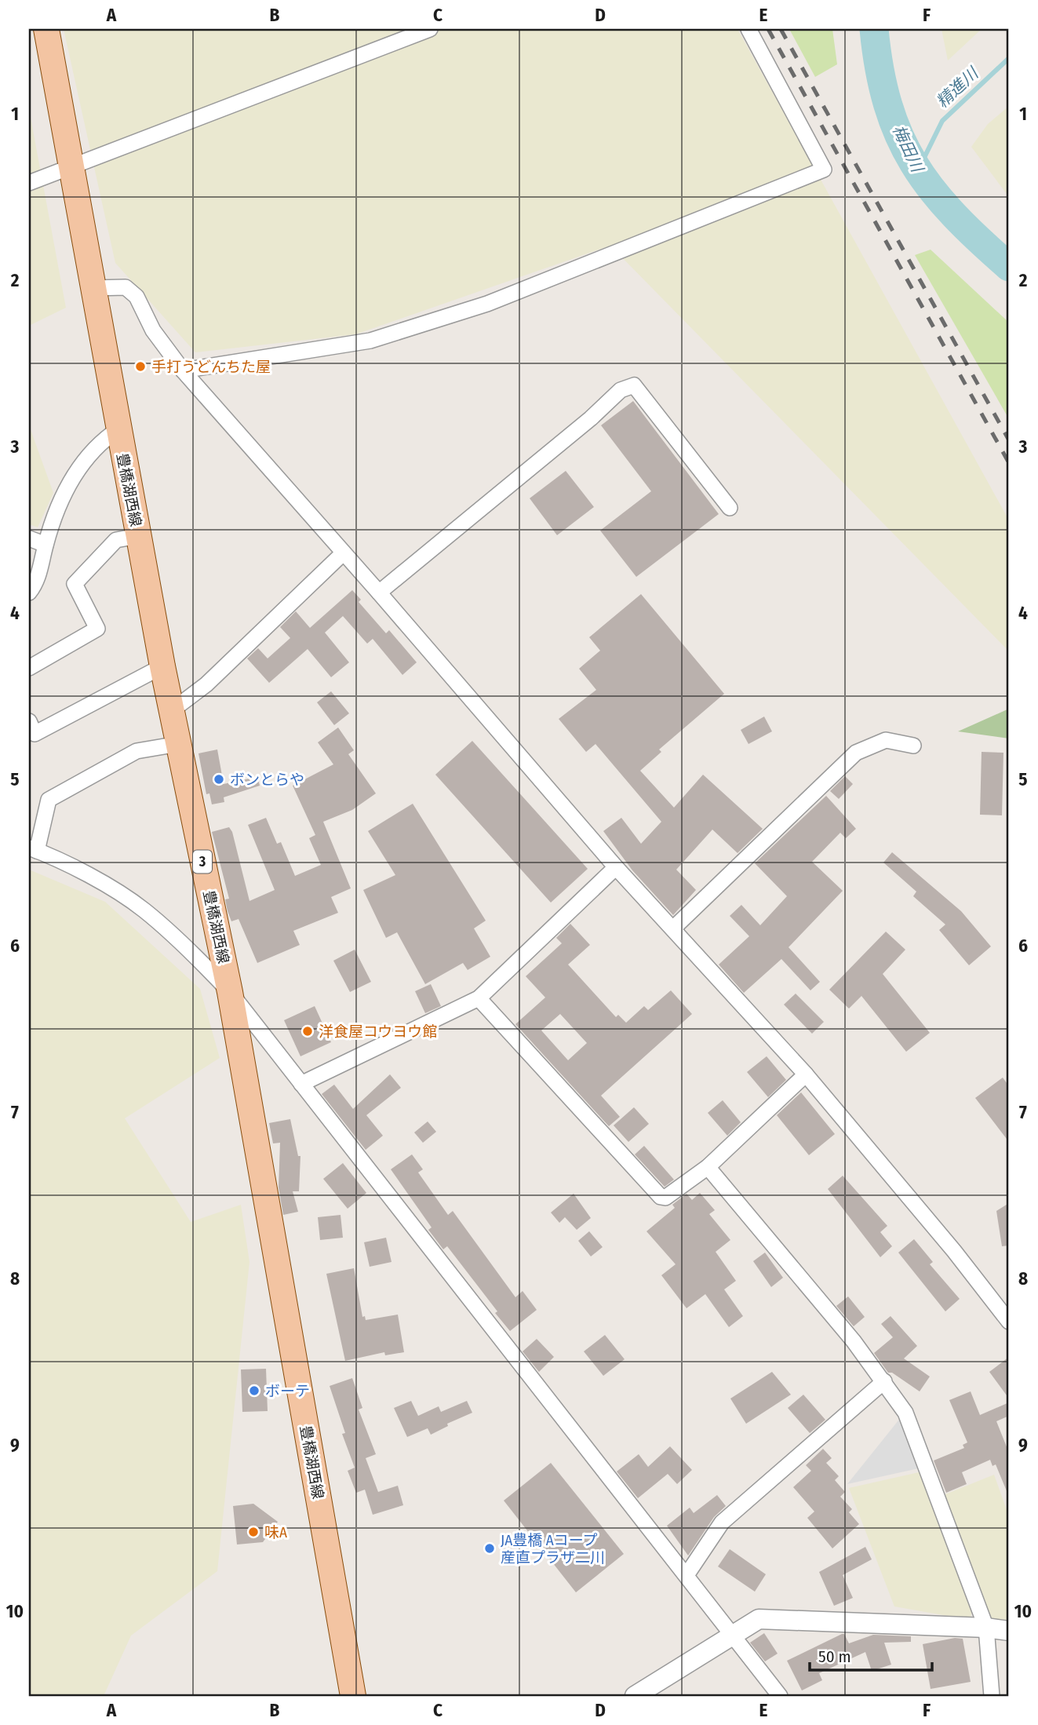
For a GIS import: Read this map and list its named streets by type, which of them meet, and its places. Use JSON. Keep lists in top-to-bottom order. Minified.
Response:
{"streets":{"main road":["豊橋湖西線","3"]},"water":["精進川","梅田川"],"places":["手打うどんちた屋","ボンとらや","洋食屋コウヨウ館","ボーテ","味A","JA豊橋 Aコープ 産直プラザ二川"],"scale_bar":"50 m","grid":{"columns":["A","B","C","D","E","F"],"rows":["1","2","3","4","5","6","7","8","9","10"]}}
